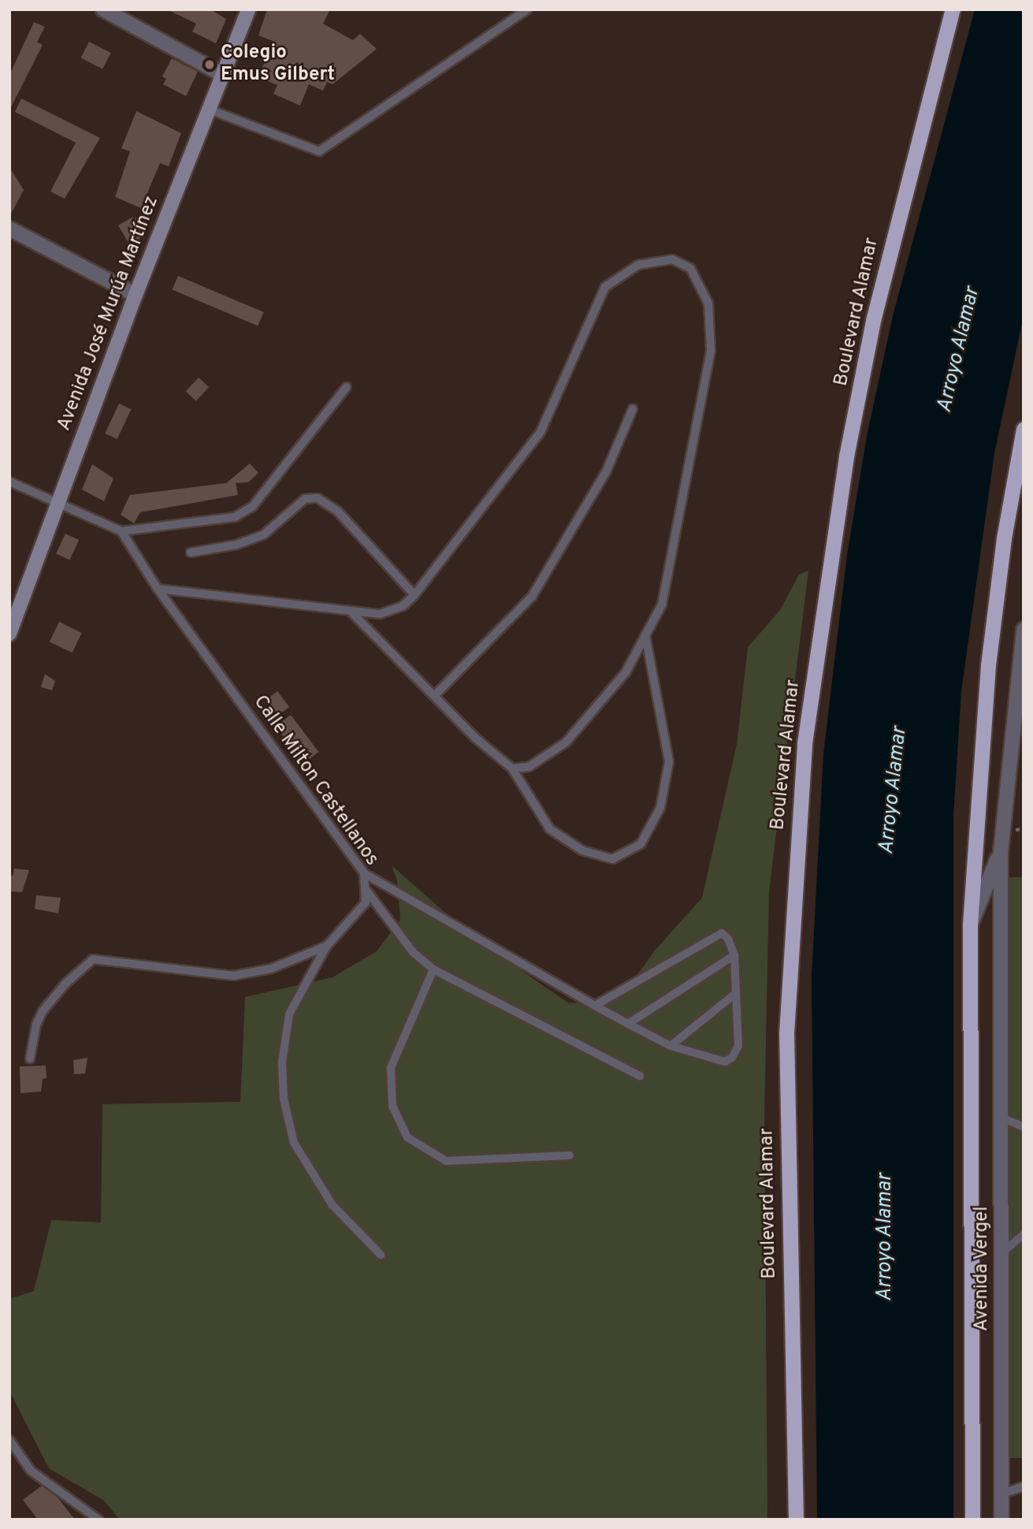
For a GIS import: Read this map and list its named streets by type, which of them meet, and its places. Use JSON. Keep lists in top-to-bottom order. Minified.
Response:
{"streets":{"highway":["Boulevard Alamar"],"main road":["Avenida José Murúa Martínez"],"street":["Avenida Vergel"],"lane":["Calle Milton Castellanos"]},"water":["Arroyo Alamar"],"places":["Colegio Emus Gilbert"]}
